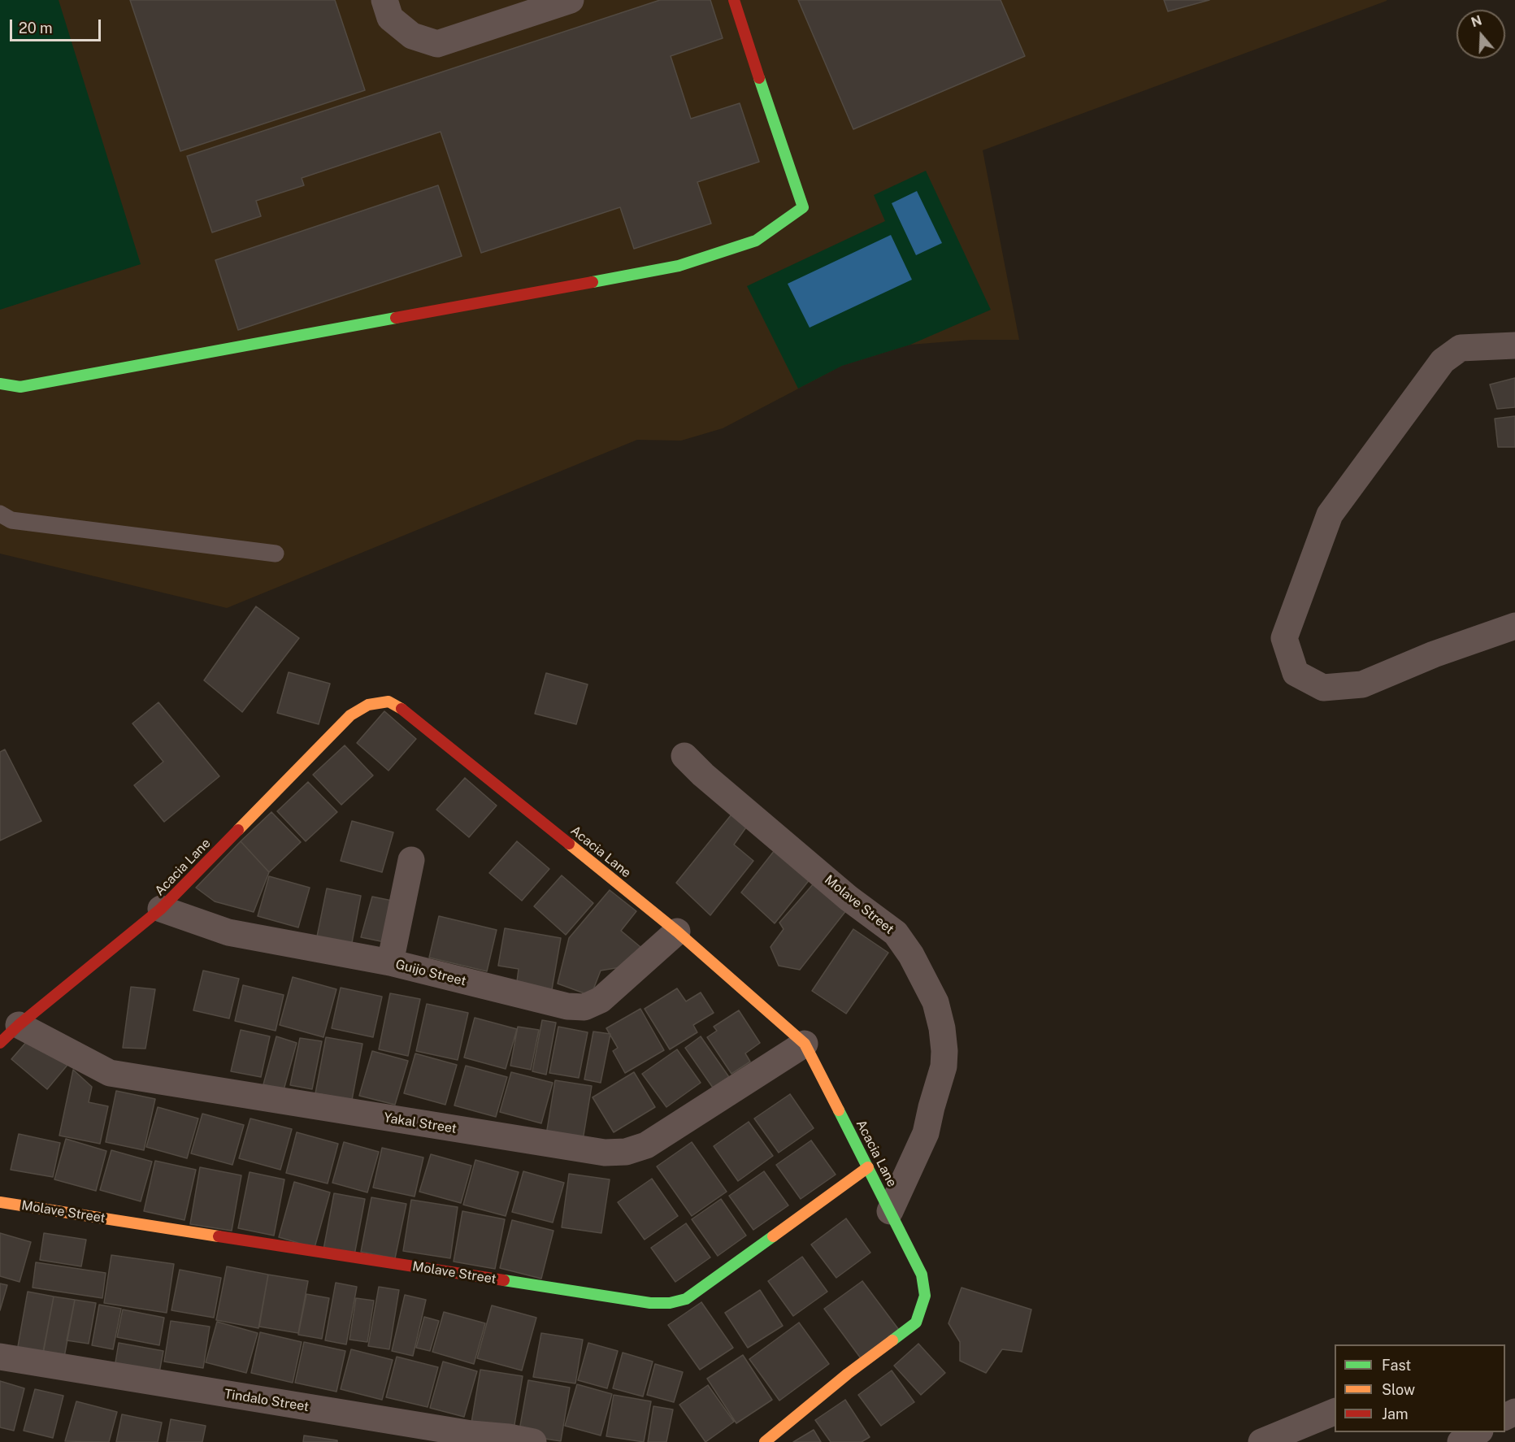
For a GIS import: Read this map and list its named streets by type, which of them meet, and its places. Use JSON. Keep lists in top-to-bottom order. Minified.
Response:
{"streets":{"street":["Acacia Lane","Molave Street","Guijo Street","Yakal Street","Tindalo Street"]},"crossings":[["Acacia Lane","Molave Street"],["Acacia Lane","Guijo Street"],["Acacia Lane","Yakal Street"]],"legend":["Fast","Slow","Jam"],"scale_bar":"20 m","north":"top"}
